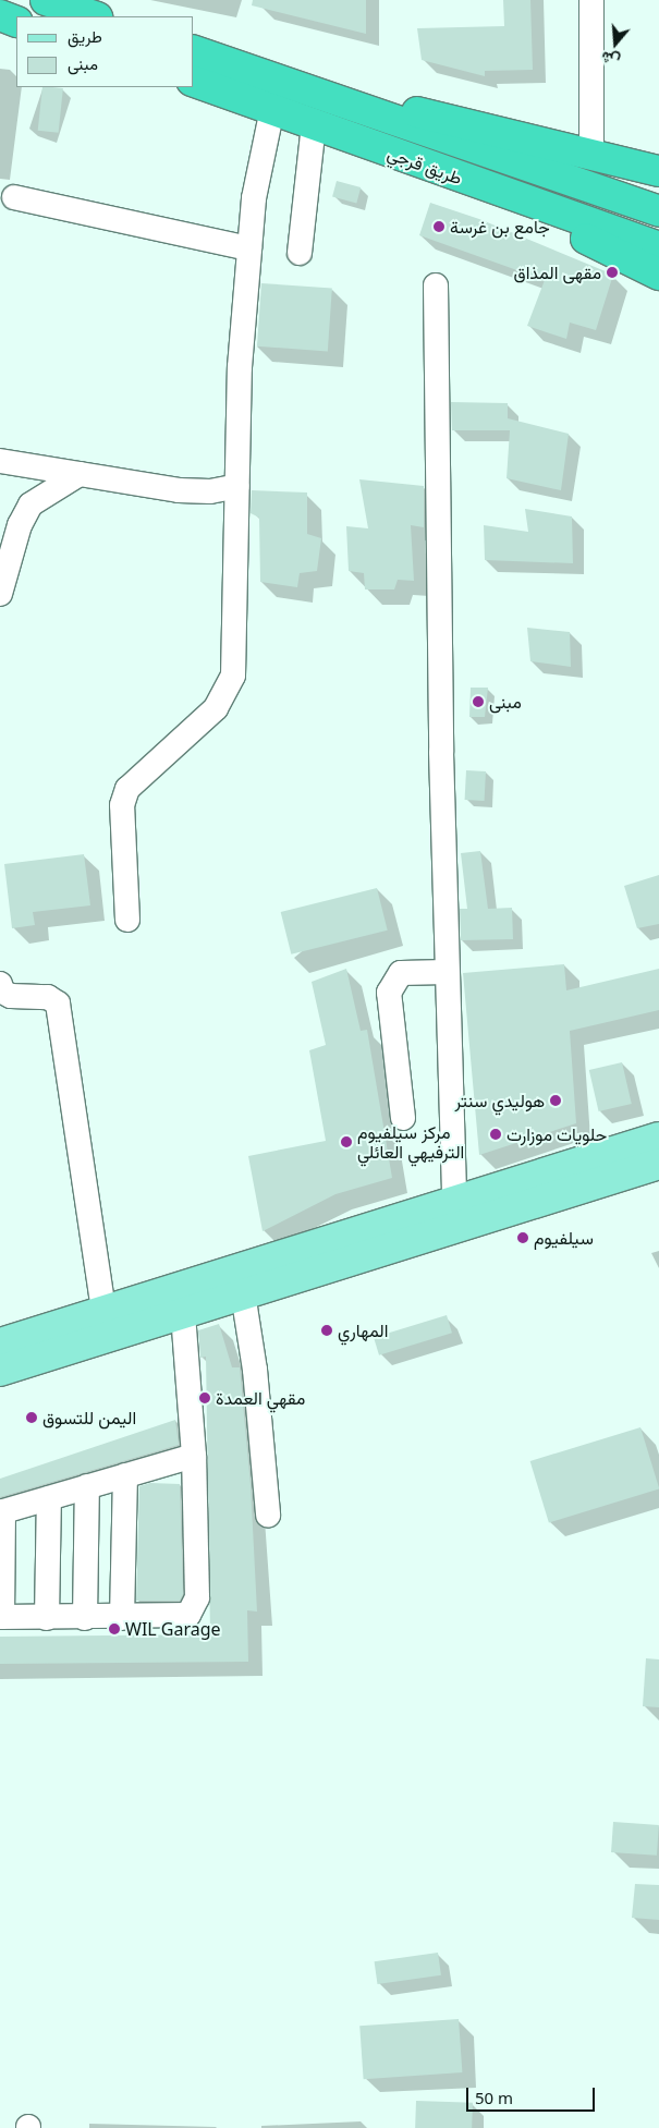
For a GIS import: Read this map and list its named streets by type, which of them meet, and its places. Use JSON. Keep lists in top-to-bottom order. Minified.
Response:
{"streets":{"highway":["طريق قرجي"]},"places":["جامع بن غرسة","مقهى المذاق","مبنى","هوليدي سنتر","حلويات موزارت","مركز سيلفيوم الترفيهي العائلي","سيلفيوم","المهاري","مقهي العمدة","اليمن للتسوق","WIL Garage"],"legend":["طريق","مبنى"],"scale_bar":"50 m","north":"bottom"}
